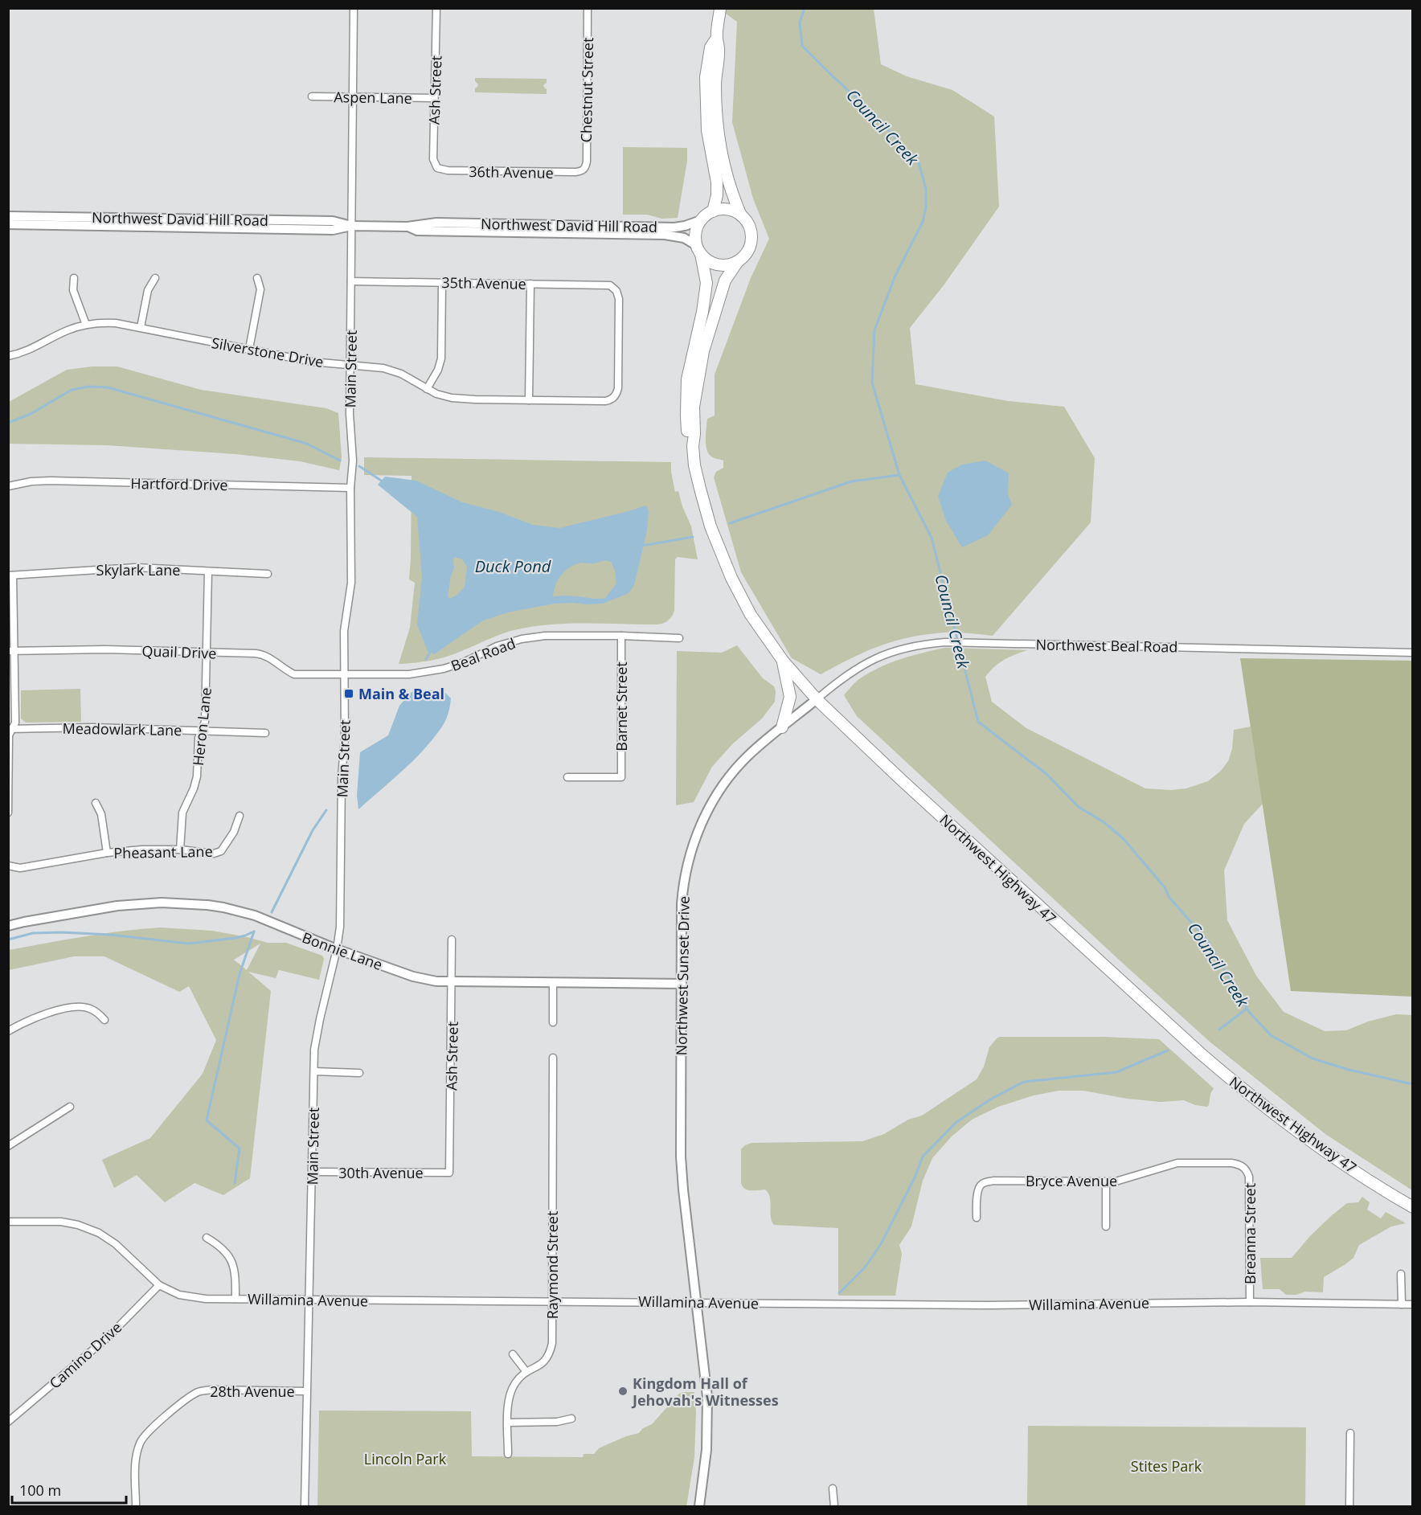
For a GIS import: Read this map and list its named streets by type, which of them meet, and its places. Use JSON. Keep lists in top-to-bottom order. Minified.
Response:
{"streets":{"main road":["Northwest Highway 47"],"street":["Ash Street","Chestnut Street","Aspen Lane","36th Avenue","Northwest David Hill Road","35th Avenue","Silverstone Drive","Main Street","Hartford Drive","Skylark Lane","Northwest Beal Road","Quail Drive","Beal Road","Barnet Street","Heron Lane","Meadowlark Lane","Pheasant Lane","Bonnie Lane","Northwest Sunset Drive","30th Avenue","Bryce Avenue","Breanna Street","Raymond Street","Willamina Avenue","Camino Drive","28th Avenue"]},"crossings":[["Ash Street","Aspen Lane"],["Ash Street","36th Avenue"],["Ash Street","Bonnie Lane"],["Ash Street","30th Avenue"],["Chestnut Street","36th Avenue"],["Aspen Lane","Main Street"],["Northwest David Hill Road","Main Street"],["Northwest David Hill Road","Northwest Highway 47"],["35th Avenue","Silverstone Drive"],["35th Avenue","Main Street"],["Silverstone Drive","Main Street"],["Main Street","Hartford Drive"],["Main Street","Quail Drive"],["Main Street","Beal Road"],["Main Street","Bonnie Lane"],["Main Street","30th Avenue"],["Main Street","Willamina Avenue"],["Main Street","28th Avenue"],["Skylark Lane","Heron Lane"],["Northwest Beal Road","Northwest Highway 47"],["Northwest Beal Road","Northwest Sunset Drive"],["Quail Drive","Beal Road"],["Quail Drive","Heron Lane"],["Beal Road","Barnet Street"],["Heron Lane","Meadowlark Lane"],["Heron Lane","Pheasant Lane"],["Northwest Highway 47","Northwest Sunset Drive"],["Bonnie Lane","Northwest Sunset Drive"],["Northwest Sunset Drive","Willamina Avenue"],["Bryce Avenue","Breanna Street"],["Breanna Street","Willamina Avenue"],["Raymond Street","Willamina Avenue"],["Willamina Avenue","Camino Drive"]],"water":["Council Creek","Duck Pond"],"parks":["Lincoln Park","Stites Park"],"places":{"transit":["Main & Beal"],"other":["Kingdom Hall of Jehovah's Witnesses"]},"scale_bar":"100 m"}
